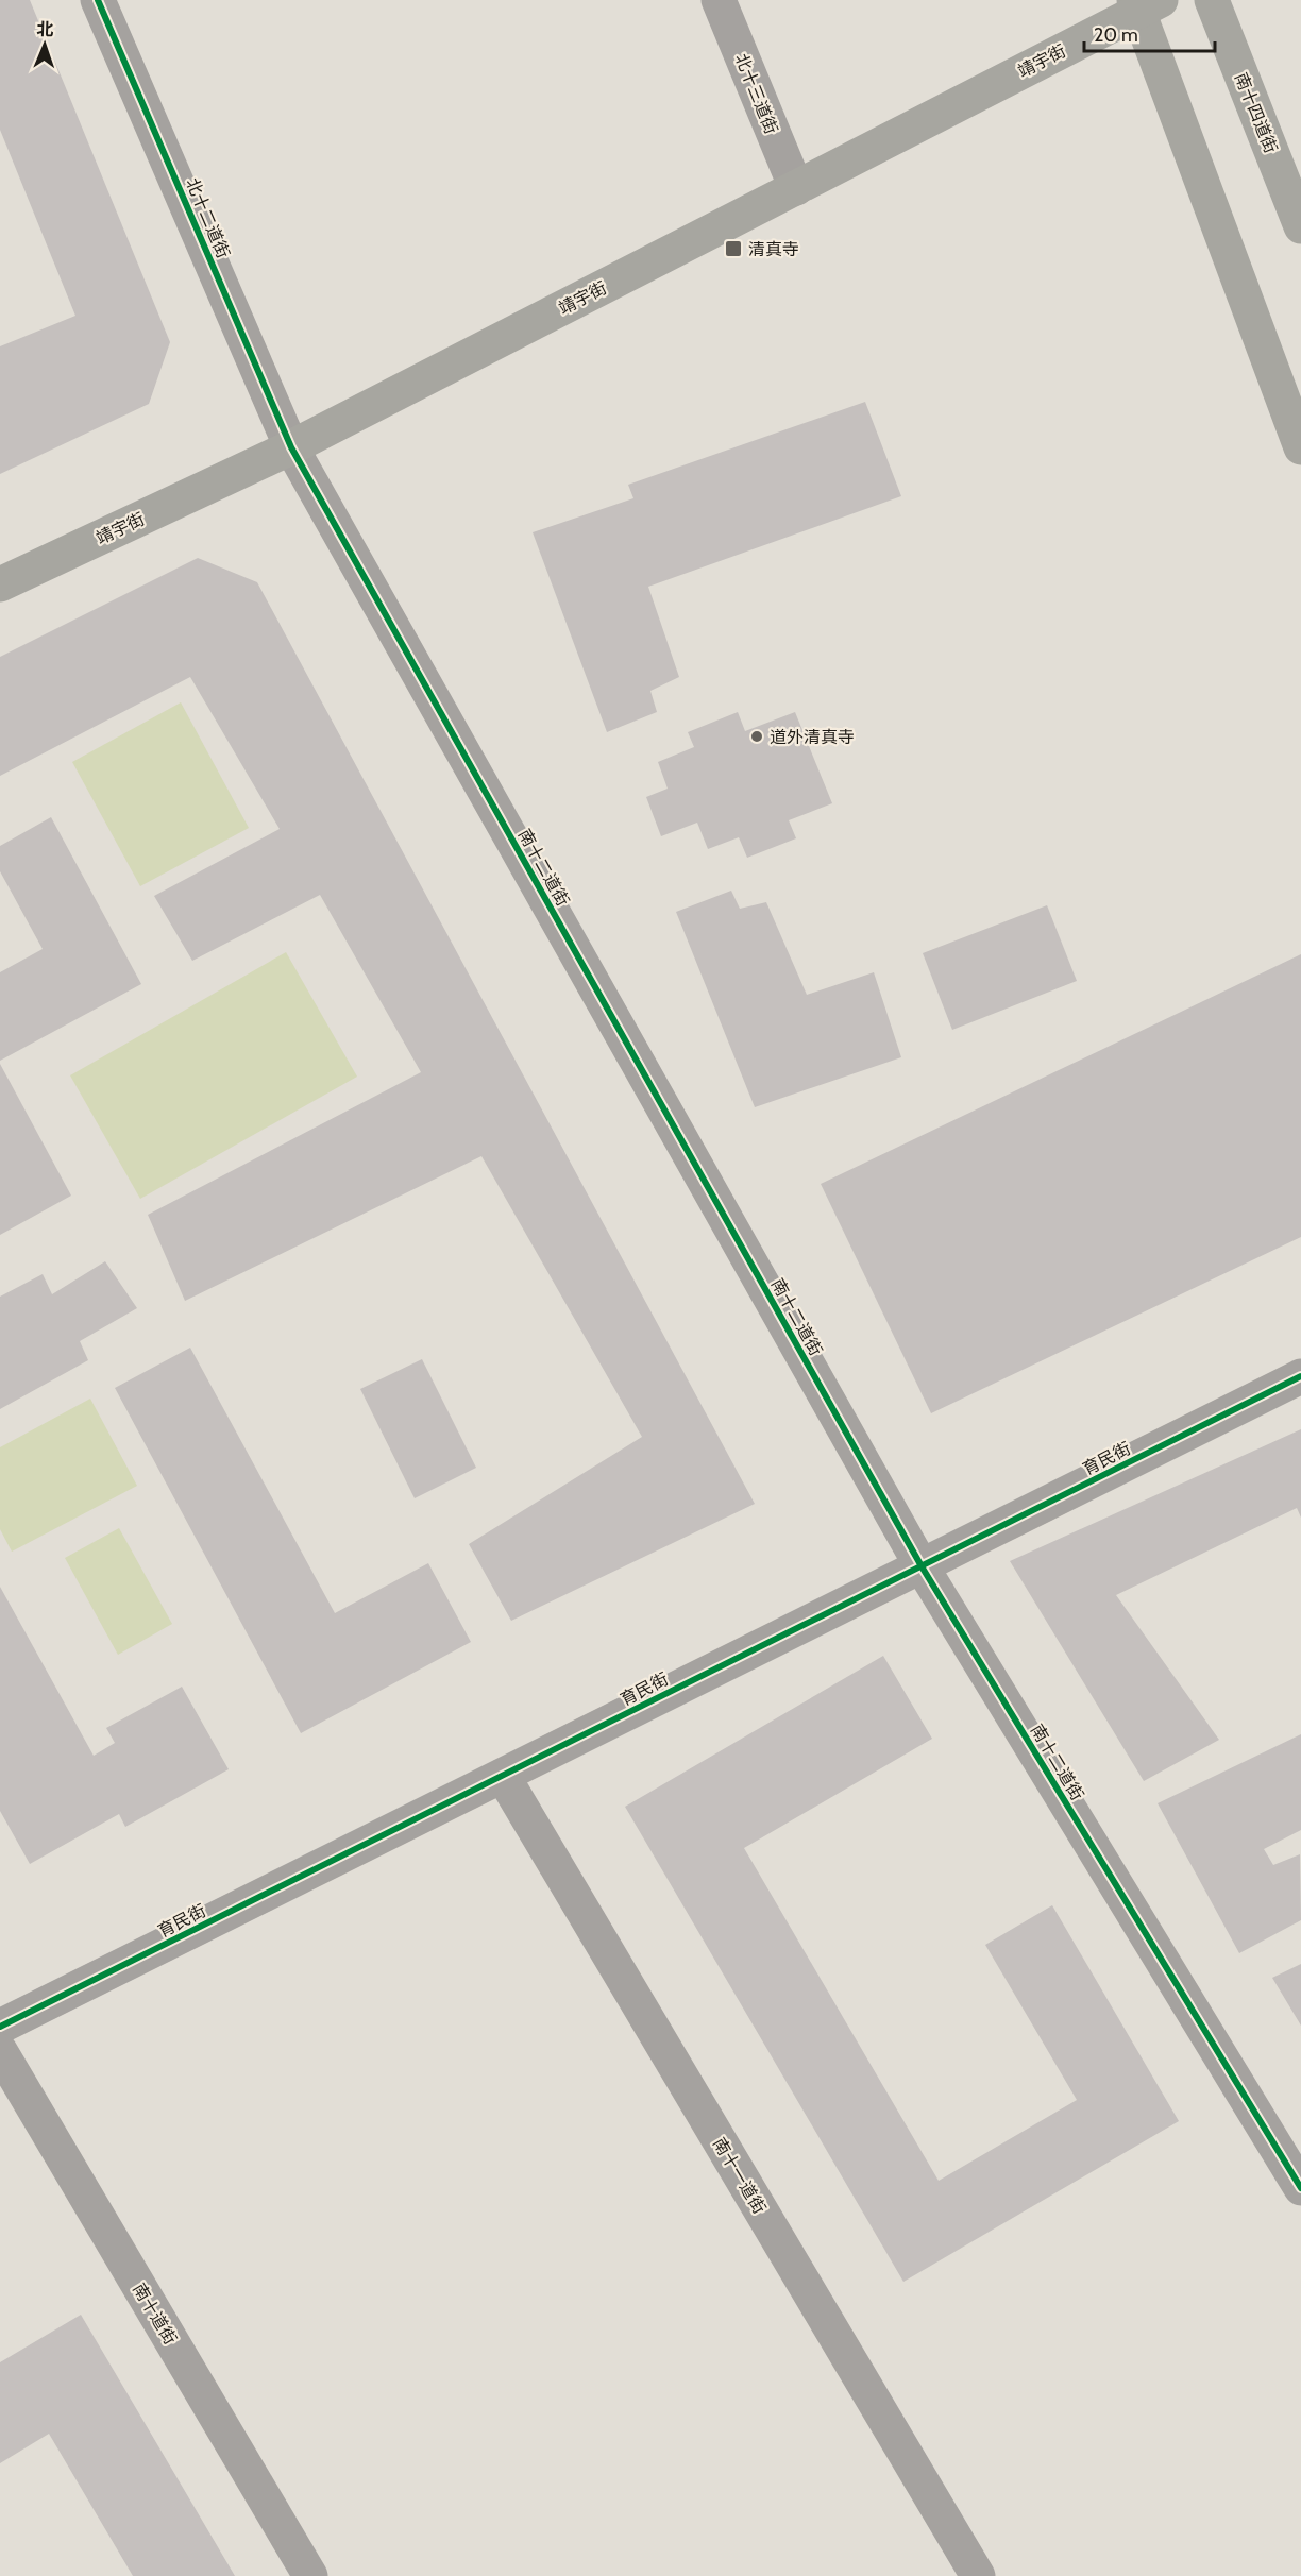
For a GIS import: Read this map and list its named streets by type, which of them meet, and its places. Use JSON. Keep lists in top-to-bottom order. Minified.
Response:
{"streets":{"main road":["靖宇街","南十四道街"],"street":["北十三道街","北十二道街","南十二道街","育民街","南十一道街","南十道街"]},"crossings":[["靖宇街","北十三道街"],["靖宇街","北十二道街"],["靖宇街","南十二道街"],["北十二道街","南十二道街"],["南十二道街","育民街"],["育民街","南十一道街"]],"places":{"transit":["清真寺"],"other":["道外清真寺"]},"scale_bar":"20 m","north":"top"}
